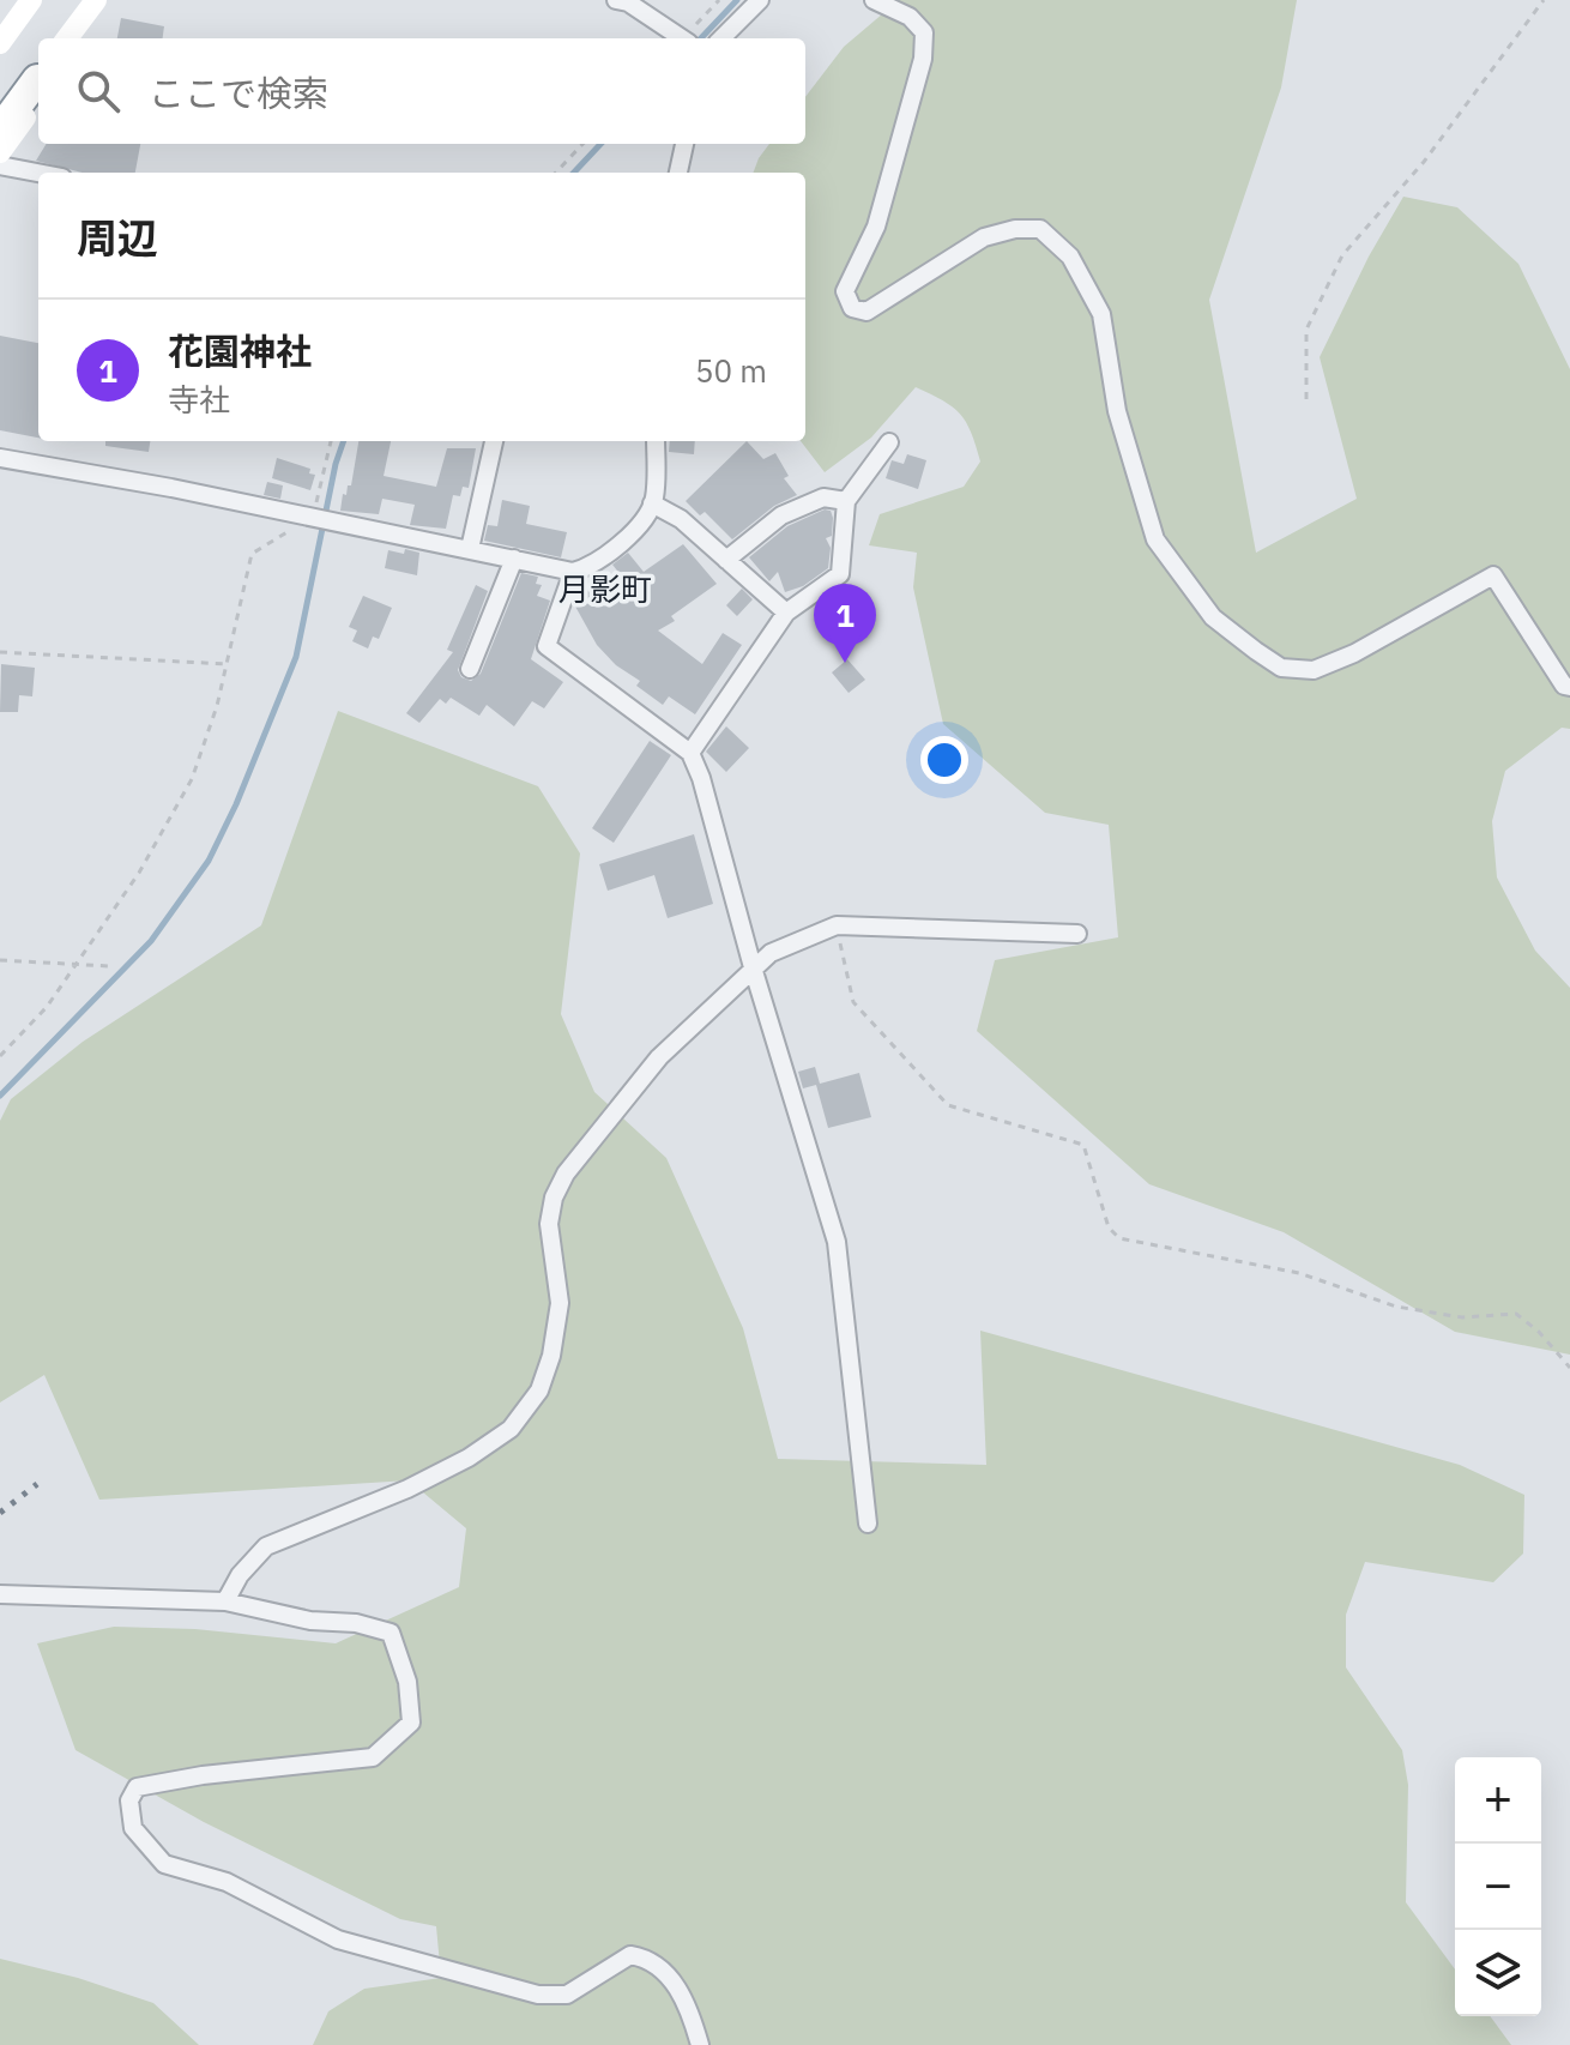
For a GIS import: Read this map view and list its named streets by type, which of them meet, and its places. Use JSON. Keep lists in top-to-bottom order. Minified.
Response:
{"districts":["月影町"],"page":{"search":"ここで検索","heading":"周辺","list":[{"mark":"1","name":"花園神社","note":"寺社","value":"50 m"}],"pins":"1","map_buttons":["+","−"]}}
